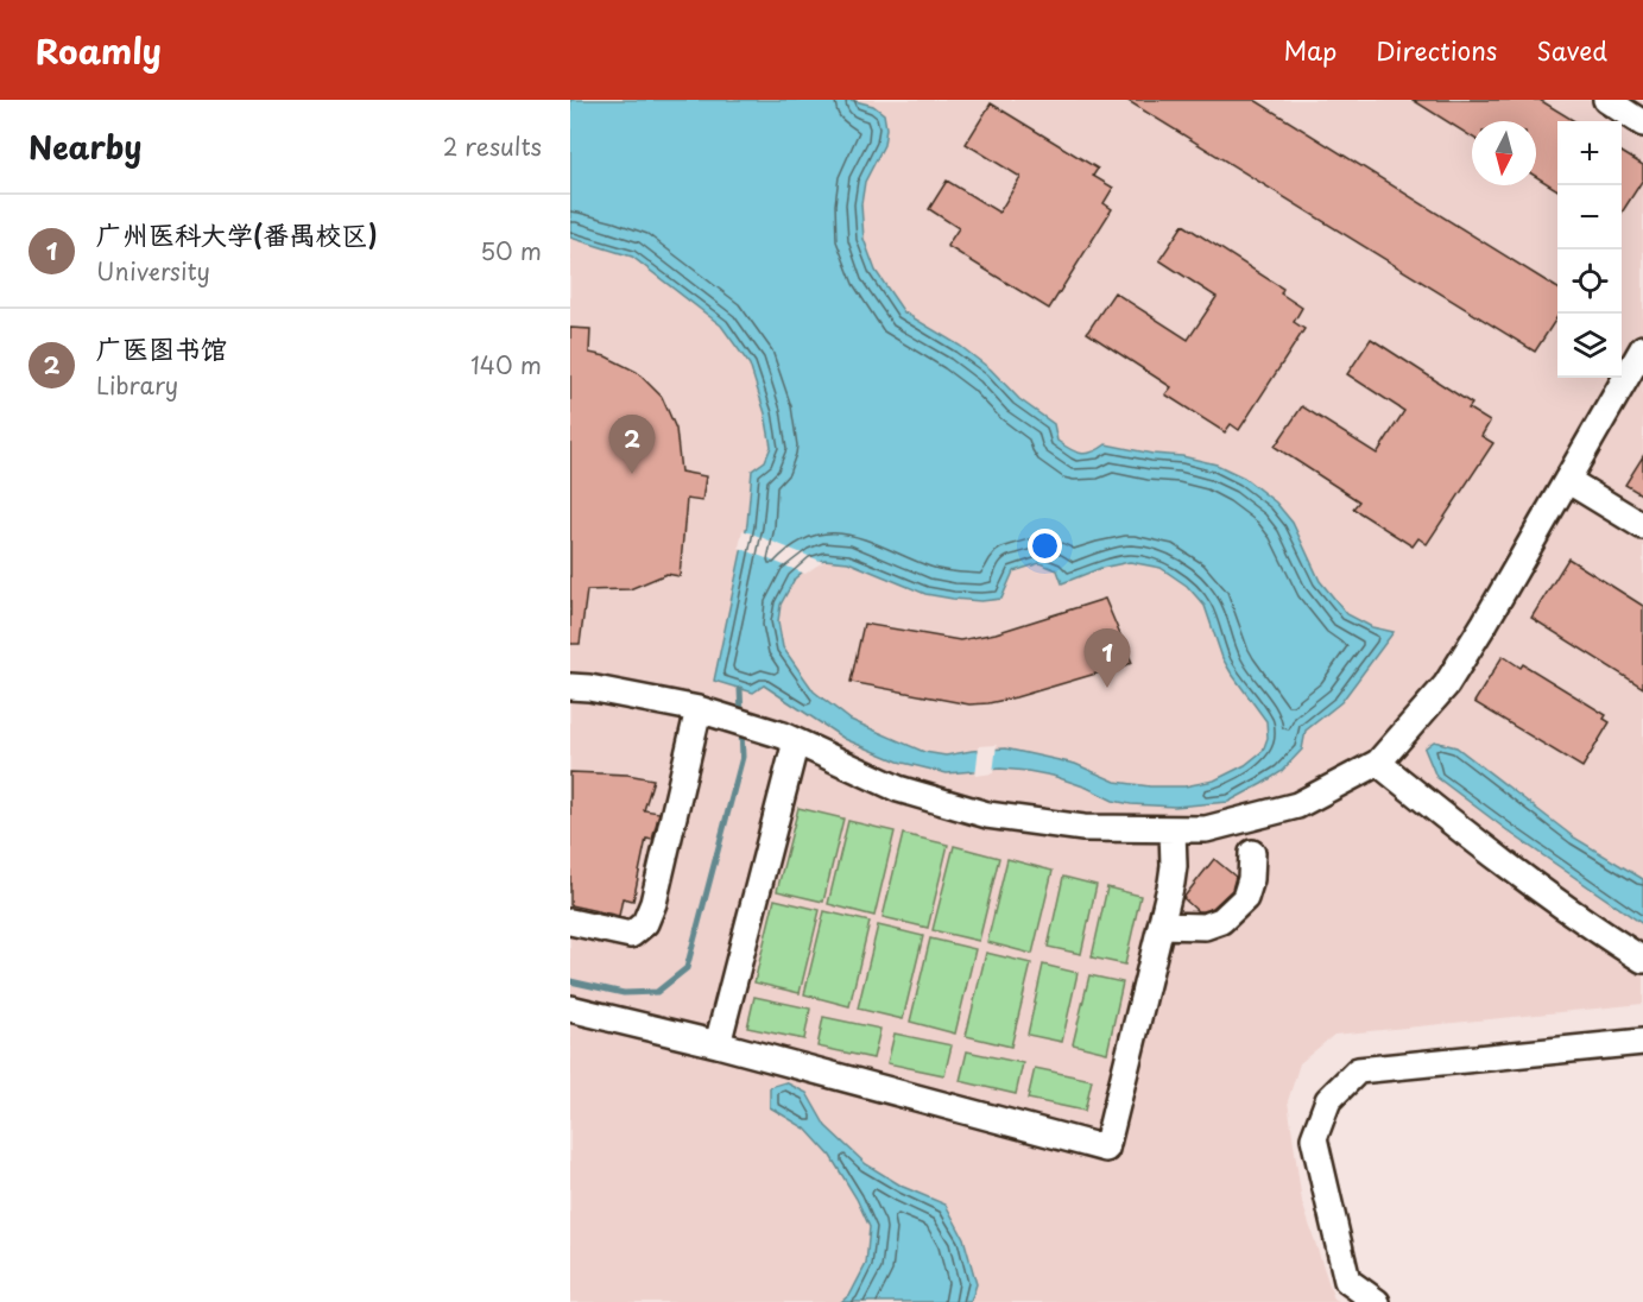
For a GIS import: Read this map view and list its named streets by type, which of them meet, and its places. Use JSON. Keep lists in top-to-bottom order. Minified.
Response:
{"north":"bottom","page":{"header":"Roamly","nav":["Map","Directions","Saved"],"heading":["Nearby","2 results"],"map_buttons":["+","−"],"list":[{"mark":"1","name":"广州医科大学(番禺校区)","note":"University","value":"50 m"},{"mark":"2","name":"广医图书馆","note":"Library","value":"140 m"}],"pins":["2","1"]}}
